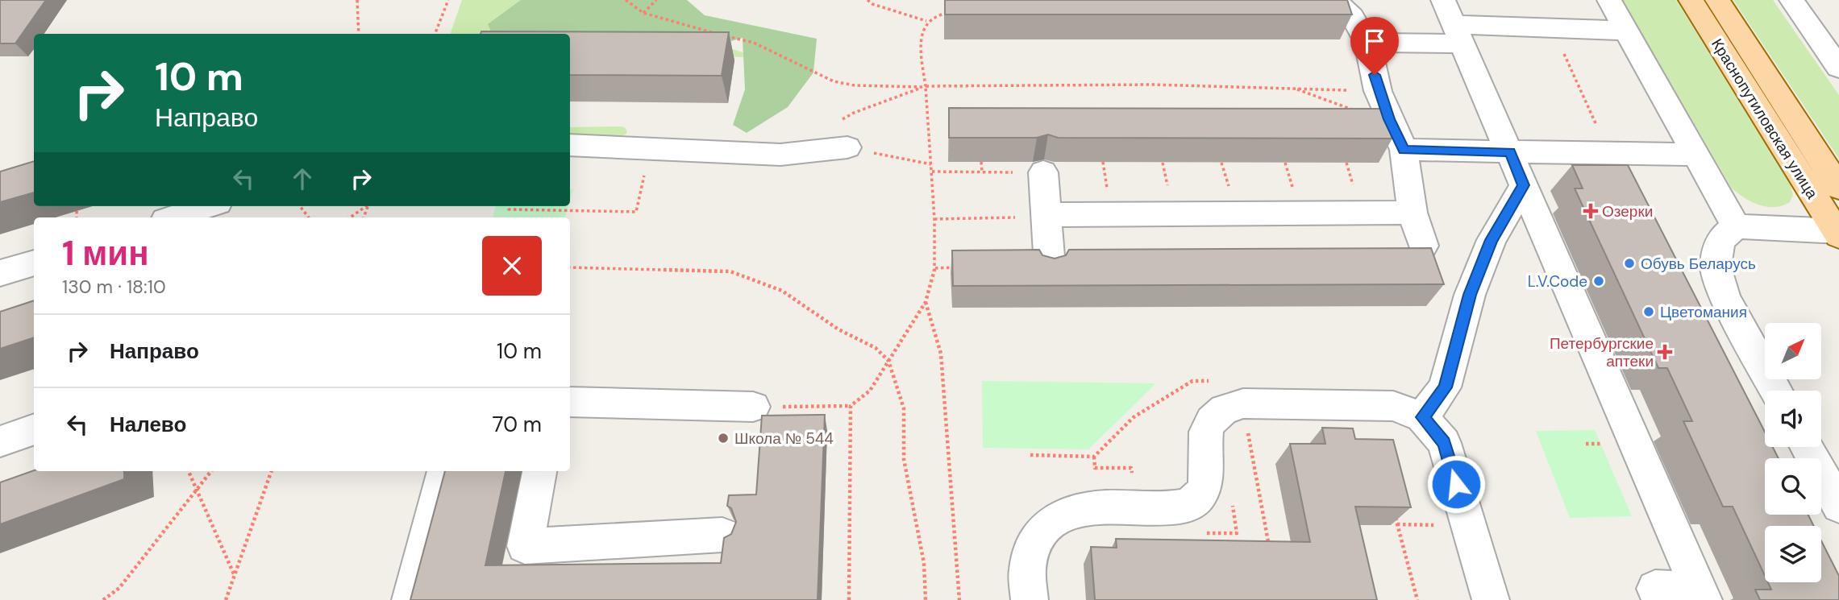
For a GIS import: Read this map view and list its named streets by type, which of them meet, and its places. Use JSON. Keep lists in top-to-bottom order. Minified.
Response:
{"streets":{"main road":["Краснопутиловская улица"]},"places":{"health":["Озерки","Петербургские аптеки"],"other":["Обувь Беларусь","L.V.Code","Цветомания","Школа № 544"]},"north":"top right","page":{"turn":["10 m","Направо"],"heading":["1 мин","130 m · 18:10"],"list":[{"name":"Направо","value":"10 m"},{"name":"Налево","value":"70 m"}]}}
